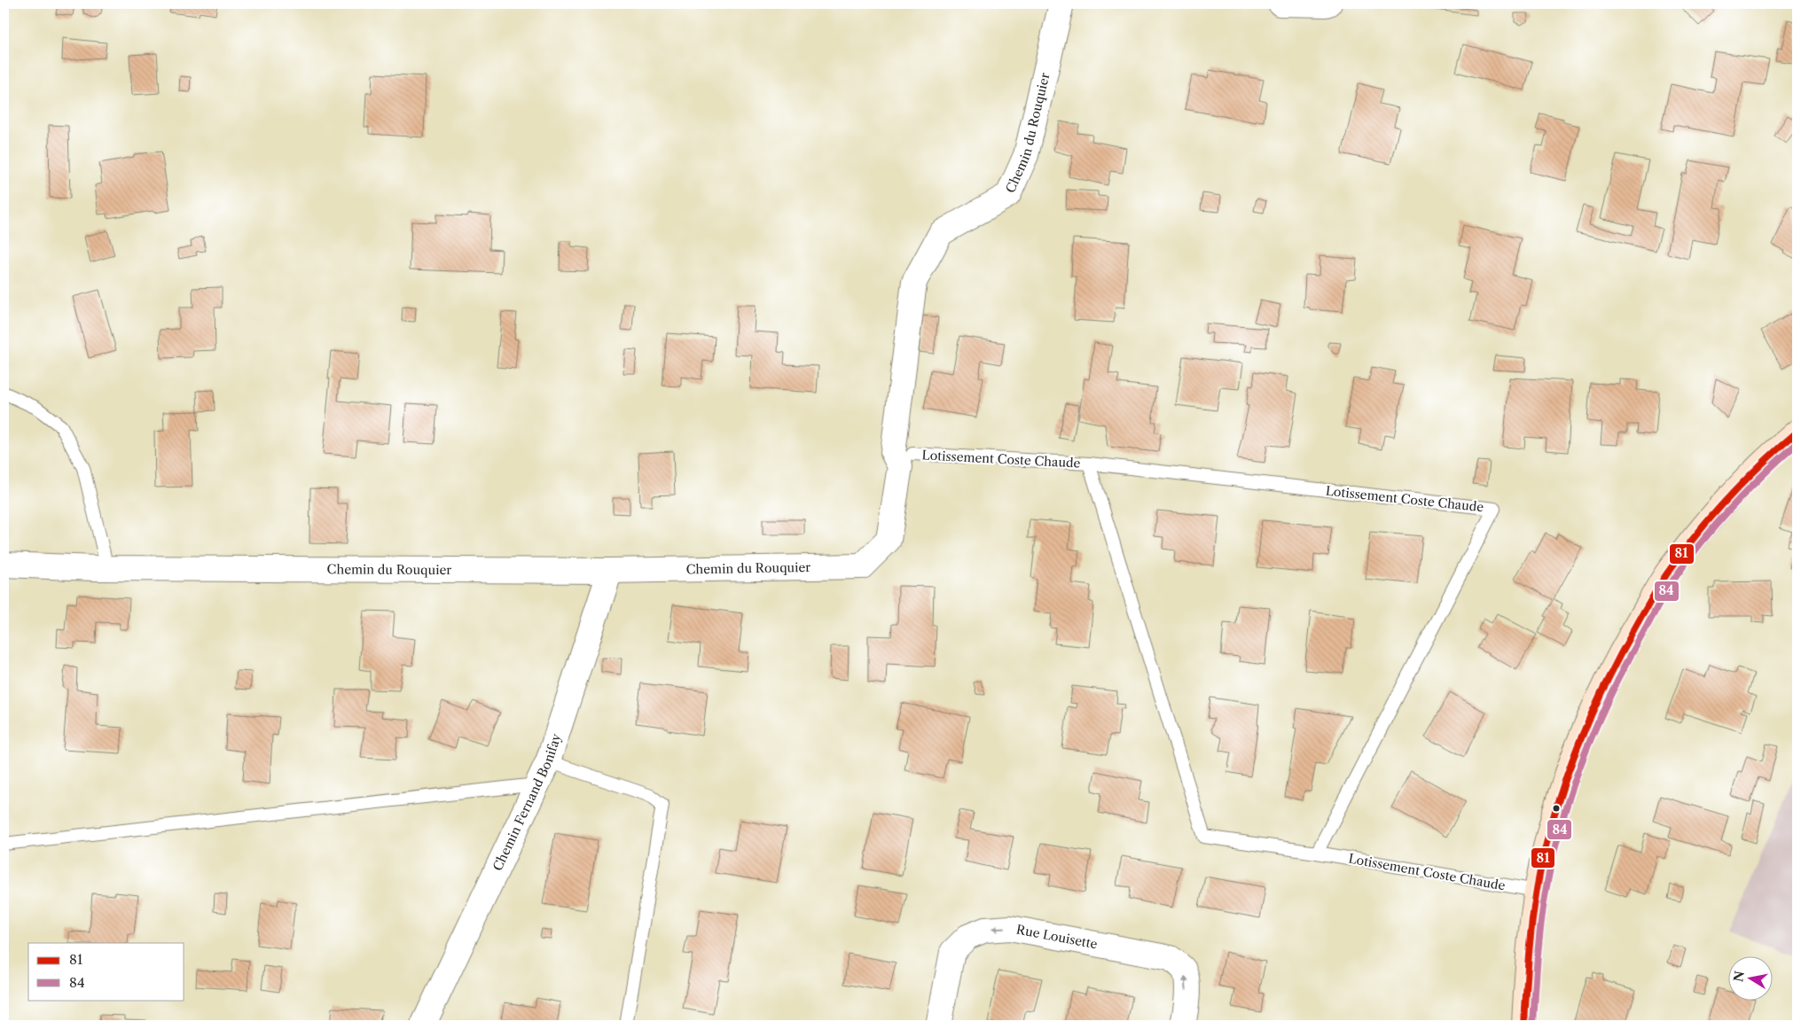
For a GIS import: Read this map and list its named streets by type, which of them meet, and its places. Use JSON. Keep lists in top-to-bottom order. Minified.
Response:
{"streets":{"street":["Chemin du Rouquier","Chemin Fernand Bonifay","Rue Louisette"],"lane":["Lotissement Coste Chaude"]},"crossings":[["Chemin du Rouquier","Chemin Fernand Bonifay"]],"lines":["transit line 81","transit line 84"],"legend":["81","84"],"north":"left"}
